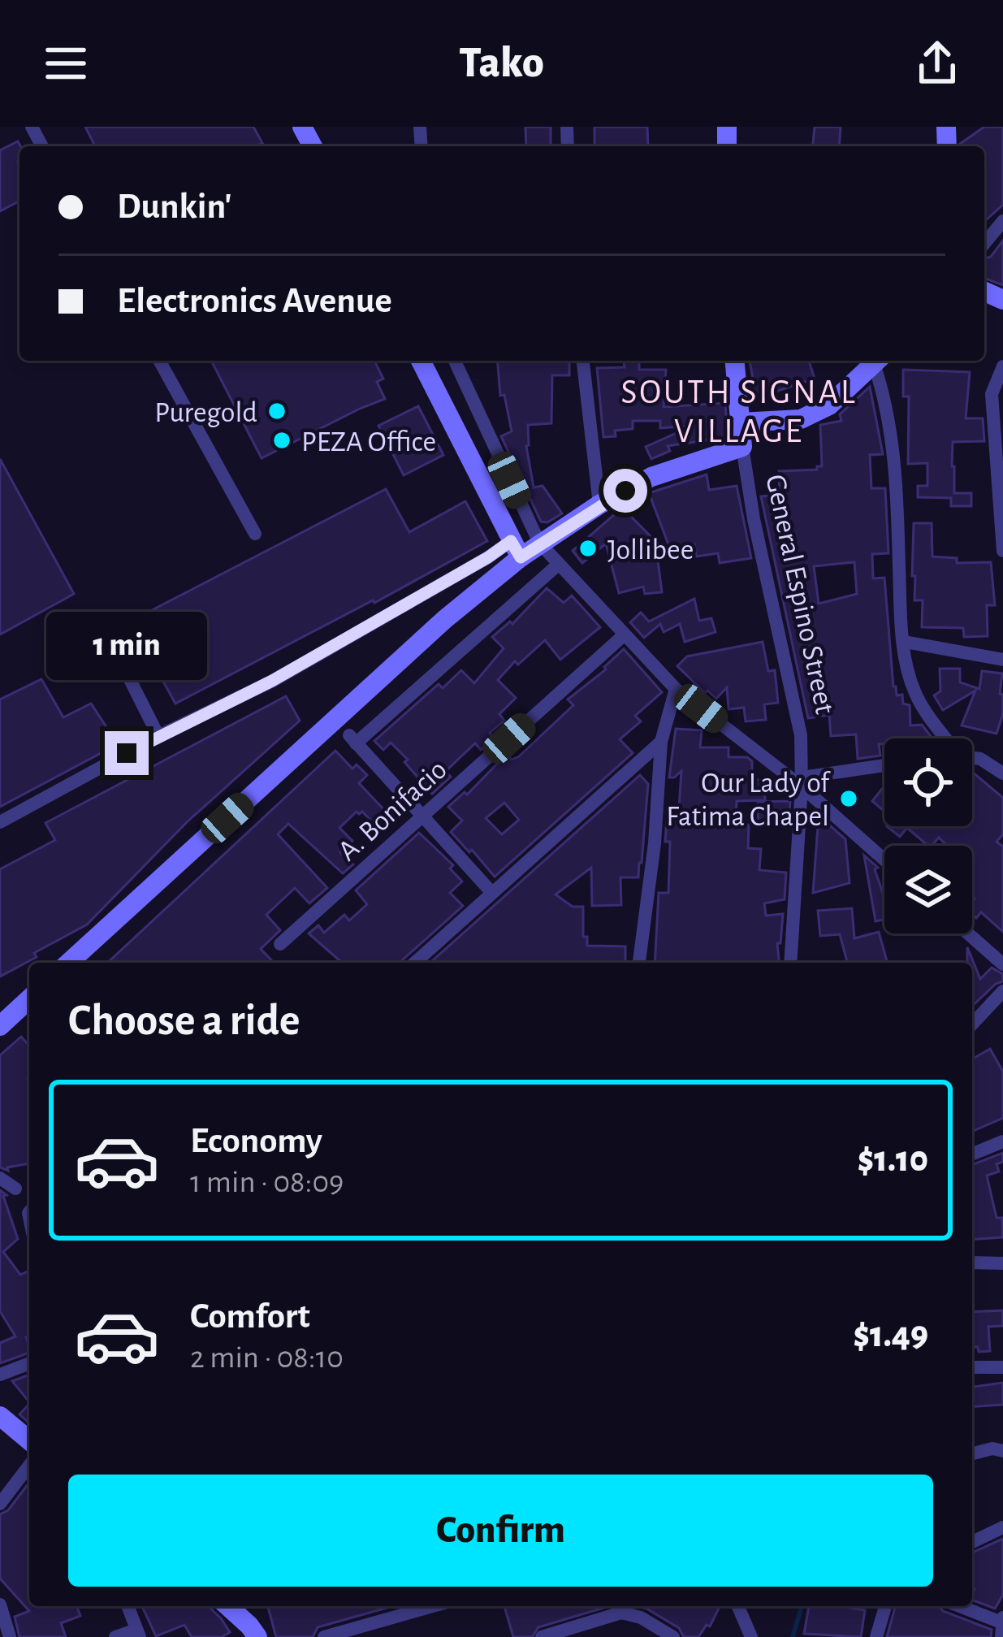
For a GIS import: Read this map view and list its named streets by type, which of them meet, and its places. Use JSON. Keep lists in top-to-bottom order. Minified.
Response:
{"streets":{"main road":["General Espino Street"],"street":["A. Bonifacio"]},"districts":["SOUTH SIGNAL VILLAGE"],"places":["Puregold","PEZA Office","Jollibee","Our Lady of Fatima Chapel"],"page":{"header":"Tako","banner":["Dunkin'","Electronics Avenue"],"bubble":"1 min","heading":"Choose a ride","list":[{"name":"Economy","note":"1 min · 08:09","value":"$1.10"},{"name":"Comfort","note":"2 min · 08:10","value":"$1.49"}],"buttons":"Confirm"}}
